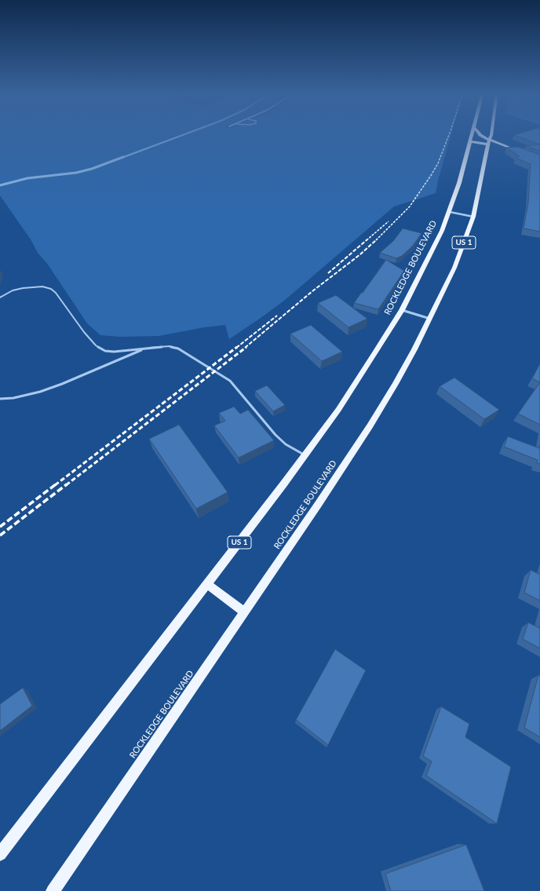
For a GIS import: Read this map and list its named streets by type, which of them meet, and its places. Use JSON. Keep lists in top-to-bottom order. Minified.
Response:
{"streets":{"main road":["US 1","ROCKLEDGE BOULEVARD"]}}
